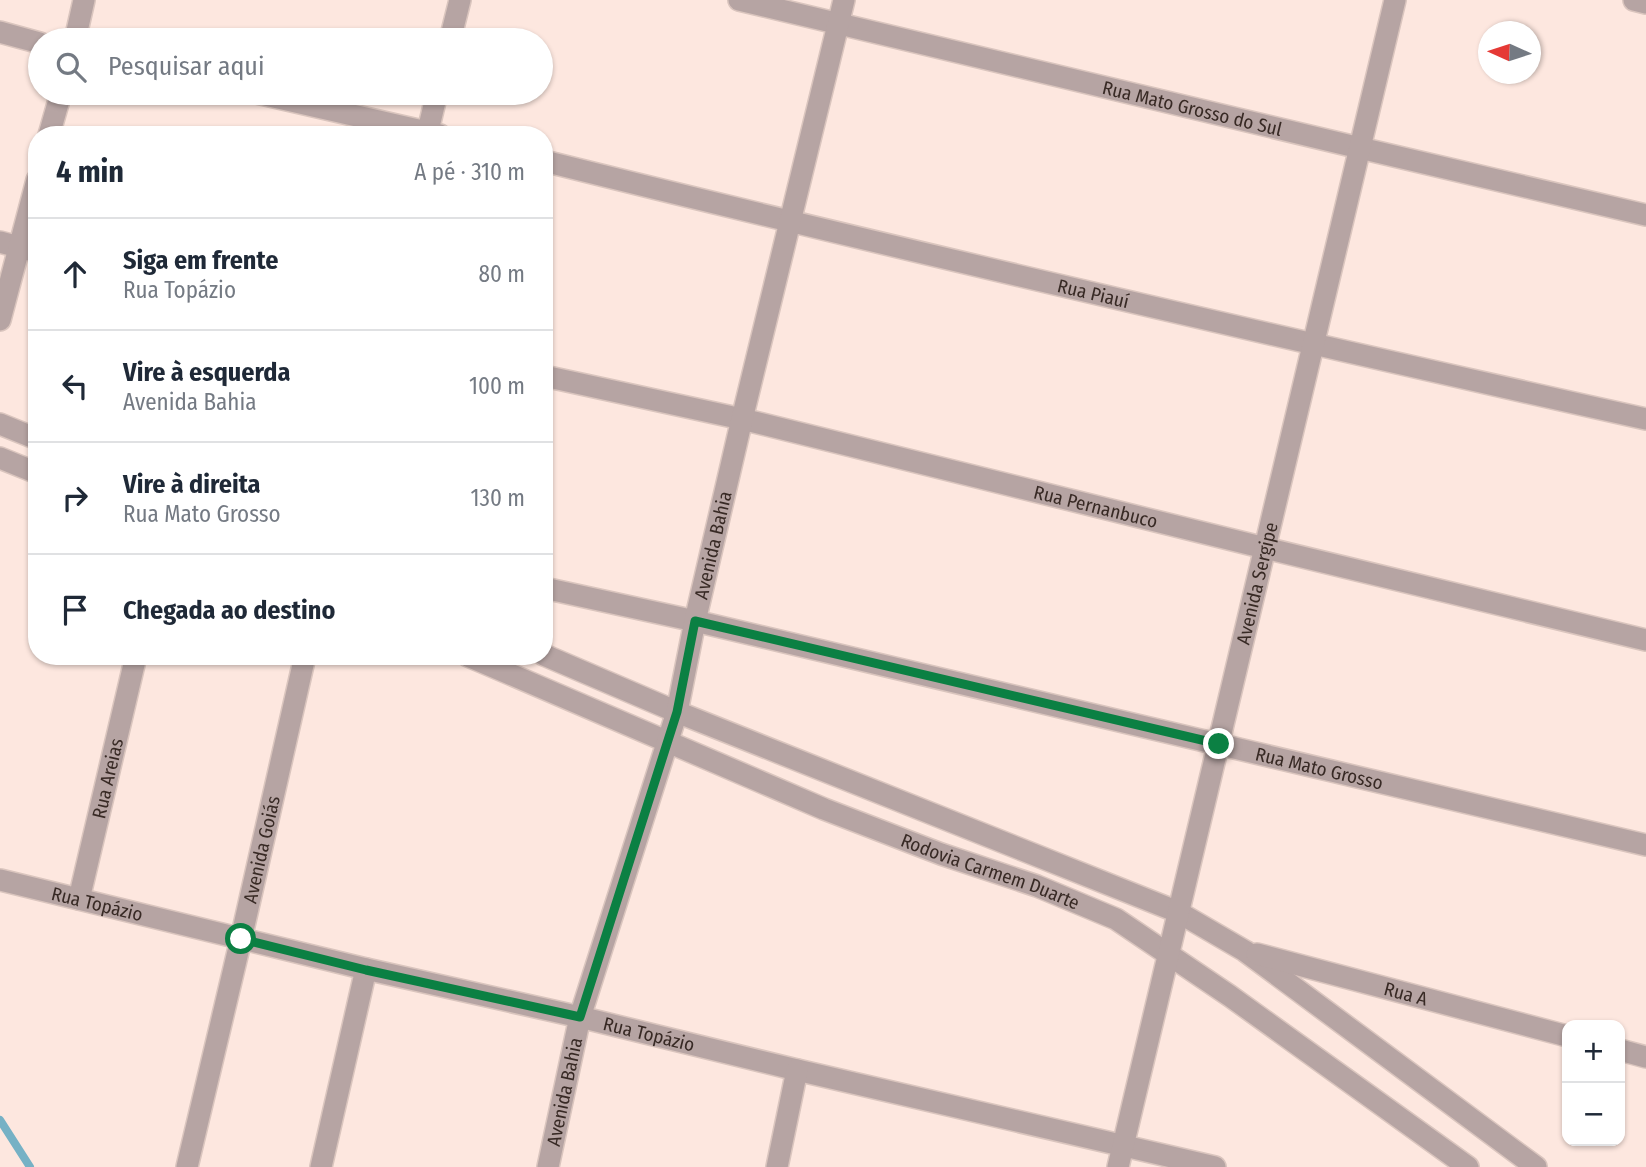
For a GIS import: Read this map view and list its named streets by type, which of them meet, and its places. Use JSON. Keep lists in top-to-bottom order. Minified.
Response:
{"streets":{"street":["Rua Mato Grosso do Sul","Rua Piauí","Rua Pernanbuco","Avenida Bahia","Avenida Sergipe","Rua Mato Grosso","Rua Areias","Avenida Goiás","Rodovia Carmem Duarte","Rua Topázio","Rua A"]},"crossings":[["Rua Mato Grosso do Sul","Avenida Bahia"],["Rua Mato Grosso do Sul","Avenida Sergipe"],["Rua Piauí","Avenida Bahia"],["Rua Piauí","Avenida Sergipe"],["Rua Pernanbuco","Avenida Bahia"],["Rua Pernanbuco","Avenida Sergipe"],["Avenida Bahia","Rua Mato Grosso"],["Avenida Bahia","Rodovia Carmem Duarte"],["Avenida Bahia","Rua Topázio"],["Avenida Sergipe","Rua Mato Grosso"],["Avenida Sergipe","Rodovia Carmem Duarte"],["Avenida Sergipe","Rua Topázio"],["Rua Areias","Rua Topázio"],["Avenida Goiás","Rua Topázio"],["Rodovia Carmem Duarte","Rua A"]],"north":"left","page":{"search":"Pesquisar aqui","heading":["4 min","A pé · 310 m"],"list":[["Siga em frente","Rua Topázio","80 m"],["Vire à esquerda","Avenida Bahia","100 m"],["Vire à direita","Rua Mato Grosso","130 m"],"Chegada ao destino"],"map_buttons":["+","−"]}}
